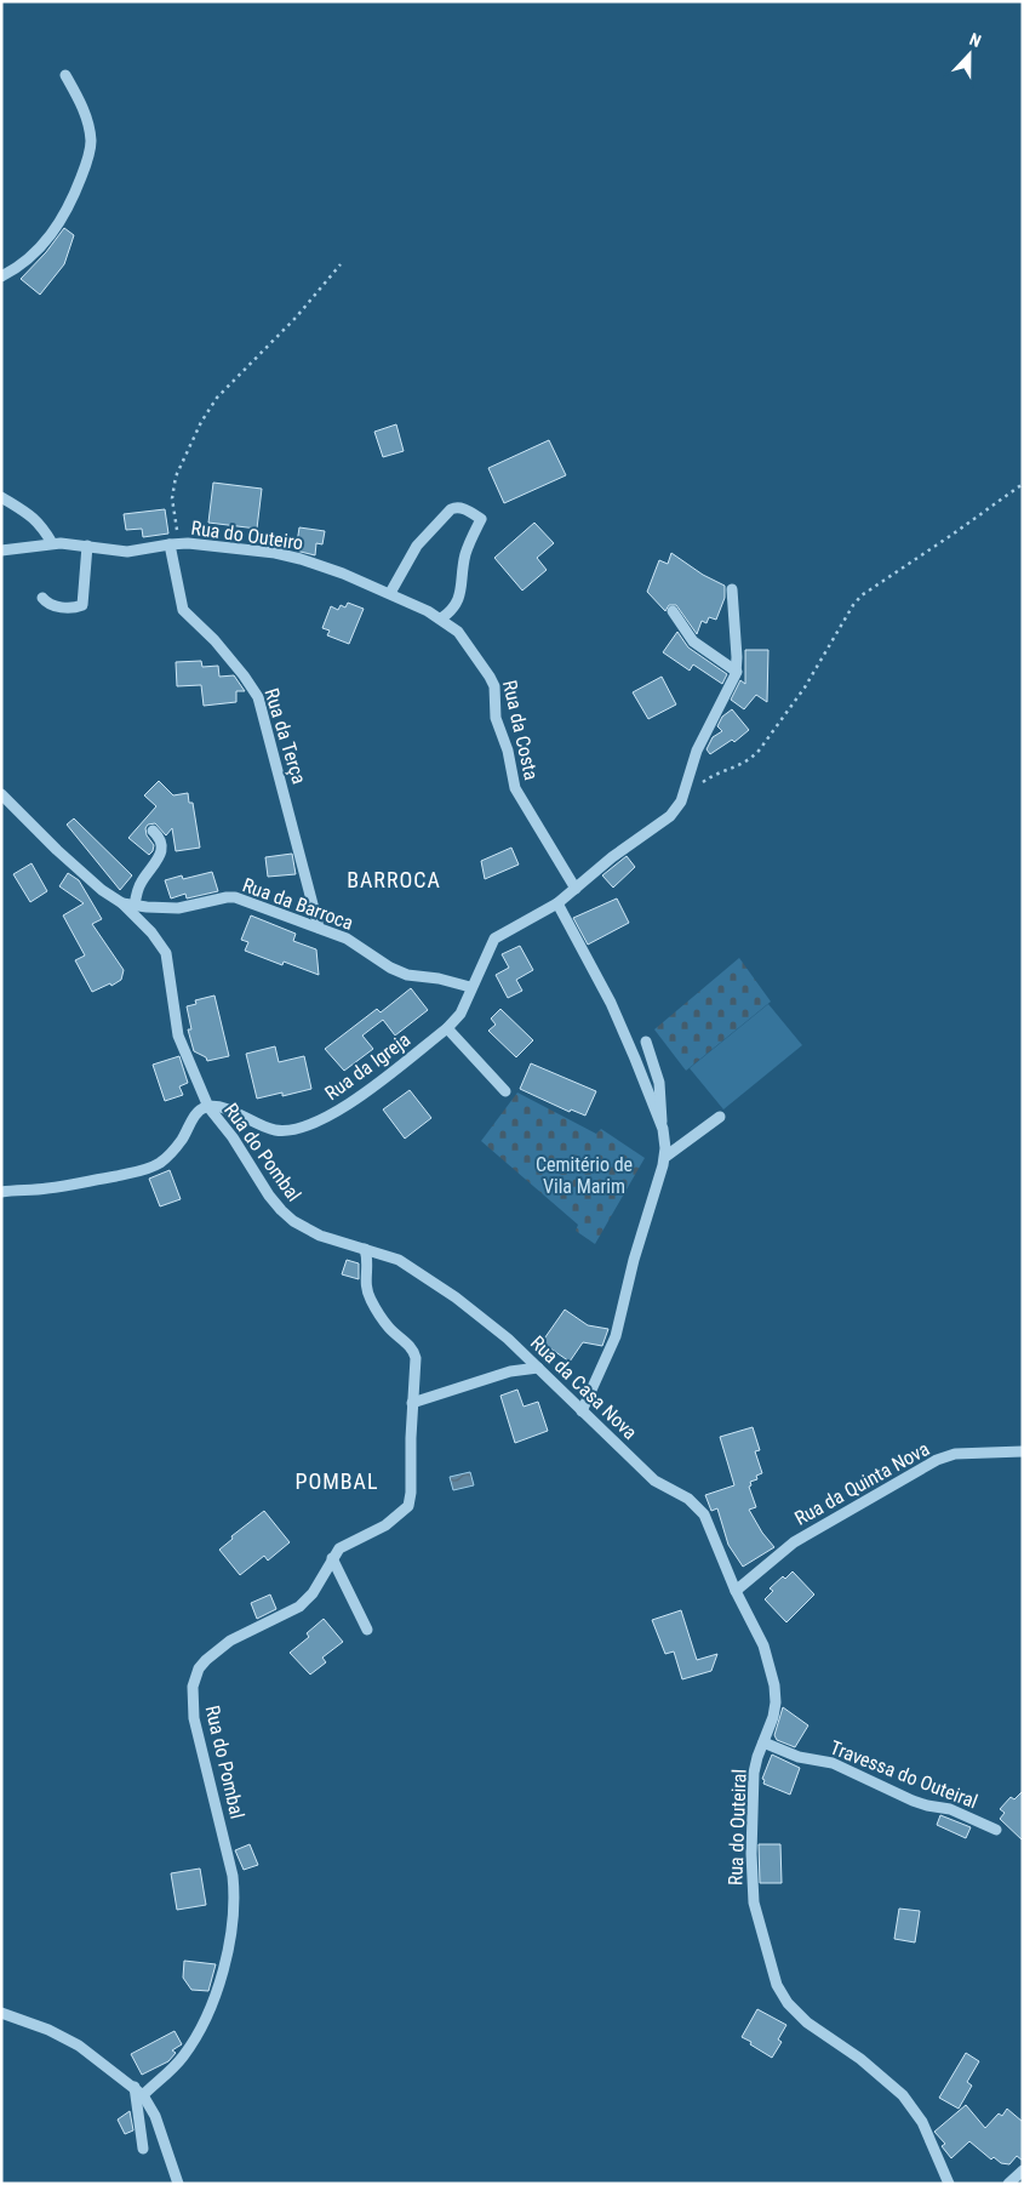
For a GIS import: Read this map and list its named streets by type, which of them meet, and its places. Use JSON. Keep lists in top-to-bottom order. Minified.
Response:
{"streets":{"street":["Rua do Outeiro","Rua da Costa","Rua da Terça","Rua da Barroca","Rua da Igreja","Rua do Pombal","Rua da Casa Nova","Rua da Quinta Nova","Travessa do Outeiral","Rua do Outeiral"]},"crossings":[["Rua do Outeiro","Rua da Costa"],["Rua do Outeiro","Rua da Terça"],["Rua da Costa","Rua da Igreja"],["Rua da Terça","Rua da Barroca"],["Rua da Barroca","Rua da Igreja"],["Rua da Barroca","Rua do Pombal"],["Rua da Igreja","Rua do Pombal"],["Rua do Pombal","Rua da Casa Nova"],["Rua da Casa Nova","Rua da Quinta Nova"],["Rua da Casa Nova","Rua do Outeiral"],["Rua da Quinta Nova","Rua do Outeiral"],["Travessa do Outeiral","Rua do Outeiral"]],"districts":["BARROCA","POMBAL"],"parks":["Cemitério de Vila Marim"],"north":"top"}
